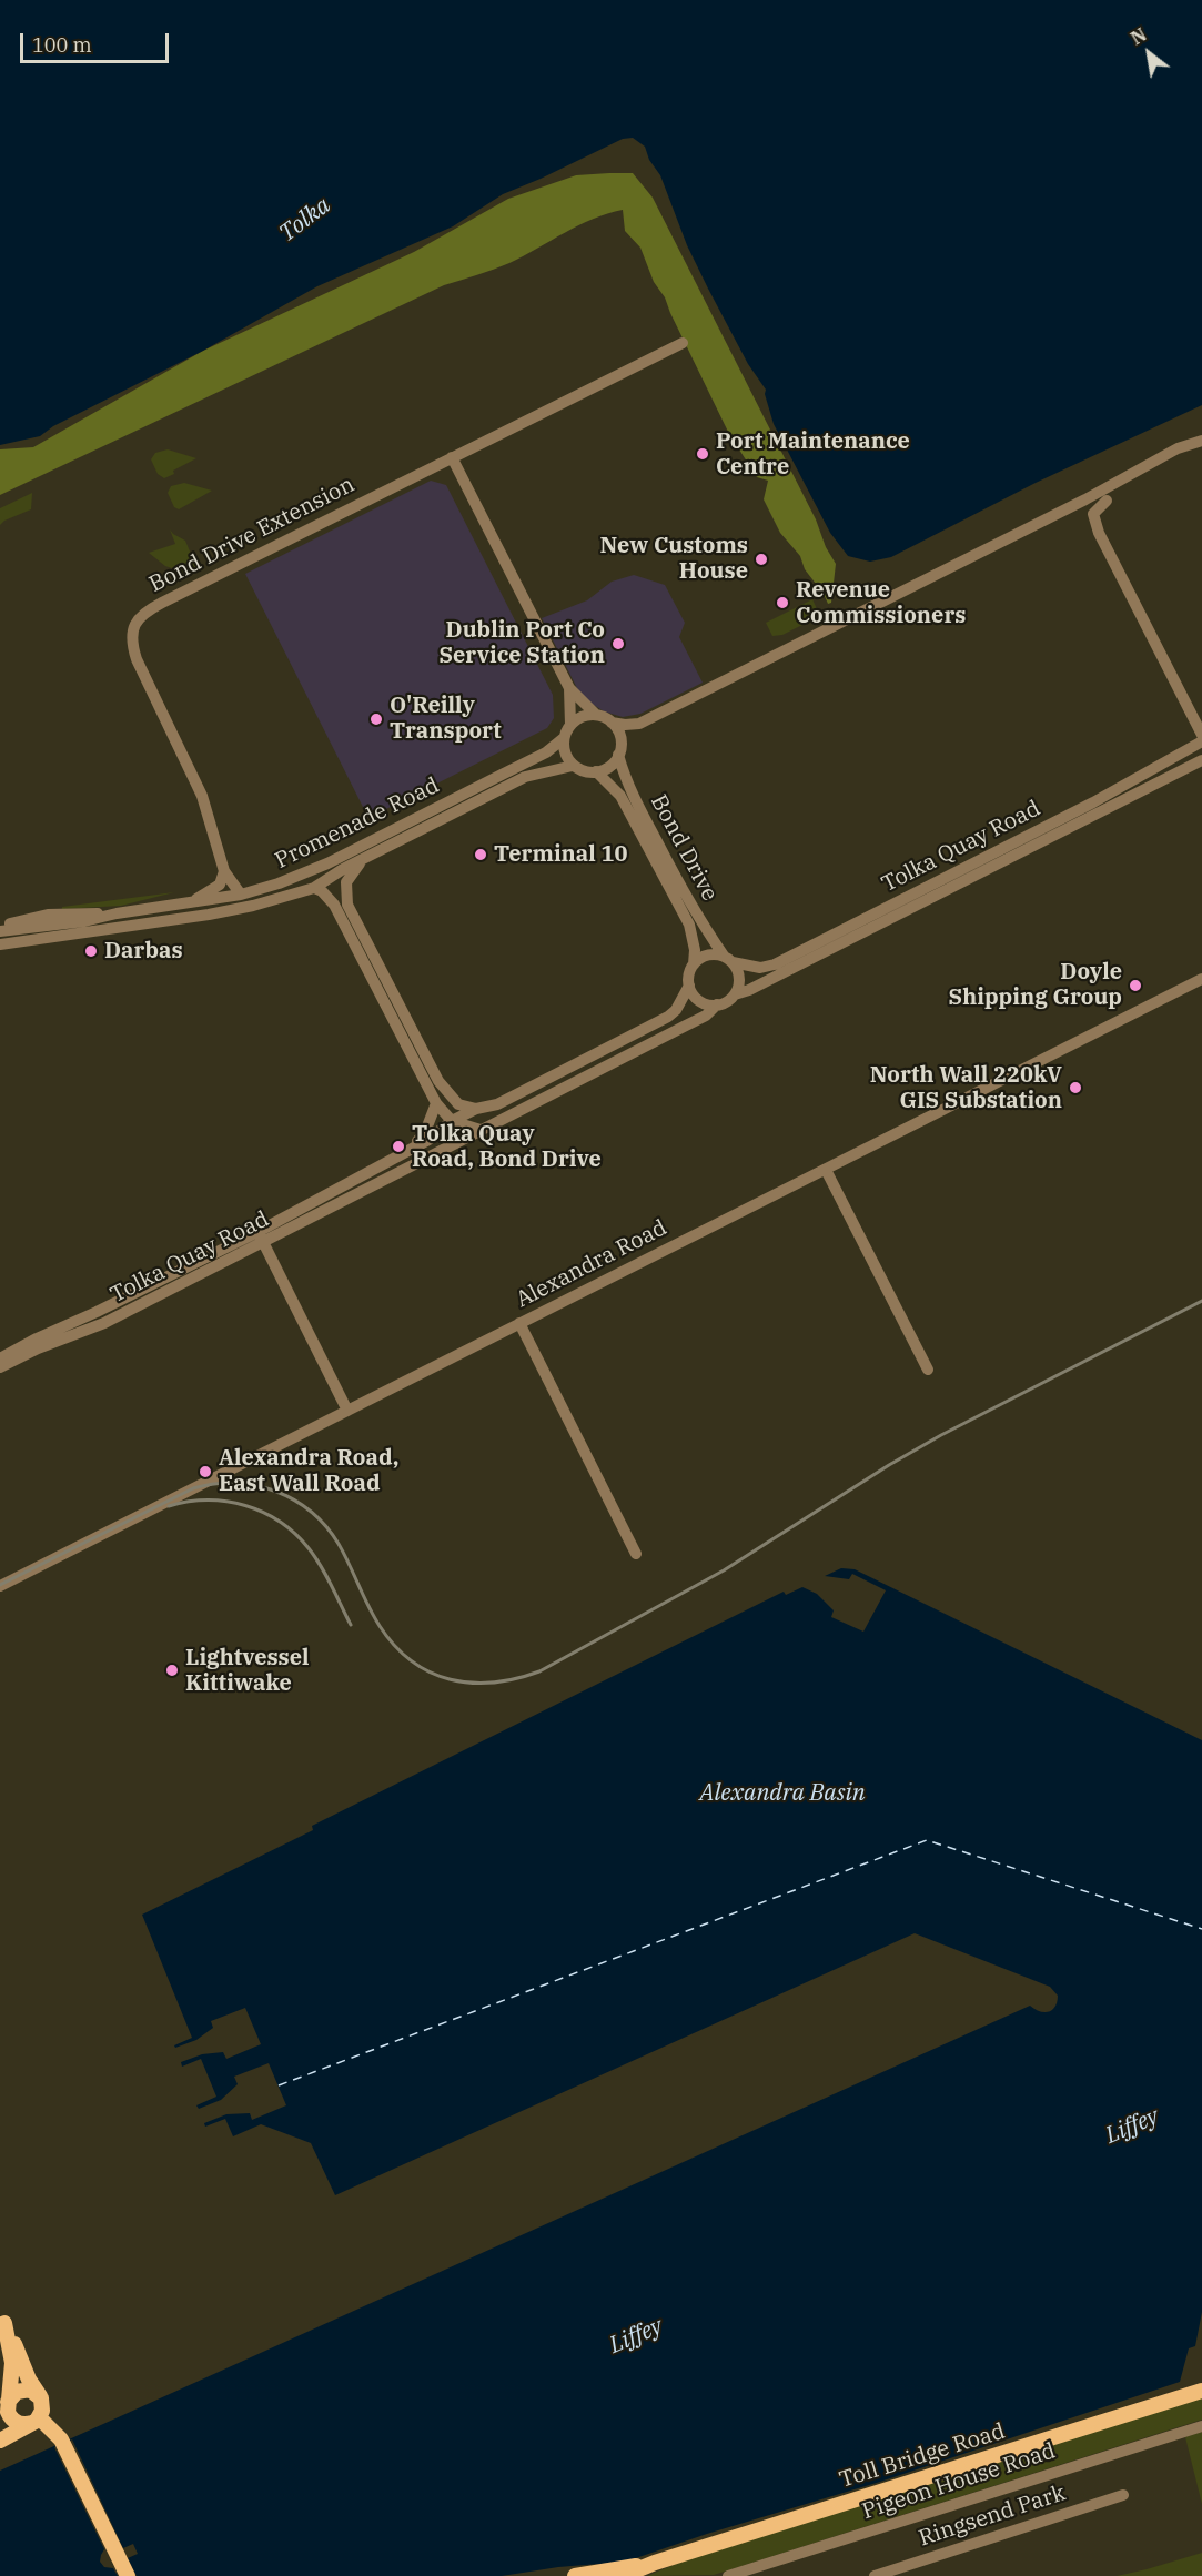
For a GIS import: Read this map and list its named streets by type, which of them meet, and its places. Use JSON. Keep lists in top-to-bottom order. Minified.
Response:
{"streets":{"main road":["Toll Bridge Road"],"street":["Bond Drive Extension","Promenade Road","Tolka Quay Road","Bond Drive","Alexandra Road","Pigeon House Road","Ringsend Park"]},"crossings":[["Bond Drive Extension","Promenade Road"],["Promenade Road","Bond Drive"],["Tolka Quay Road","Bond Drive"]],"water":["Tolka","Alexandra Basin","Liffey"],"places":["Port Maintenance Centre","New Customs House","Revenue Commissioners","Dublin Port Co Service Station","O'Reilly Transport","Terminal 10","Darbas","Doyle Shipping Group","North Wall 220kV GIS Substation","Tolka Quay Road, Bond Drive","Alexandra Road, East Wall Road","Lightvessel Kittiwake"],"scale_bar":"100 m","north":"top left"}
